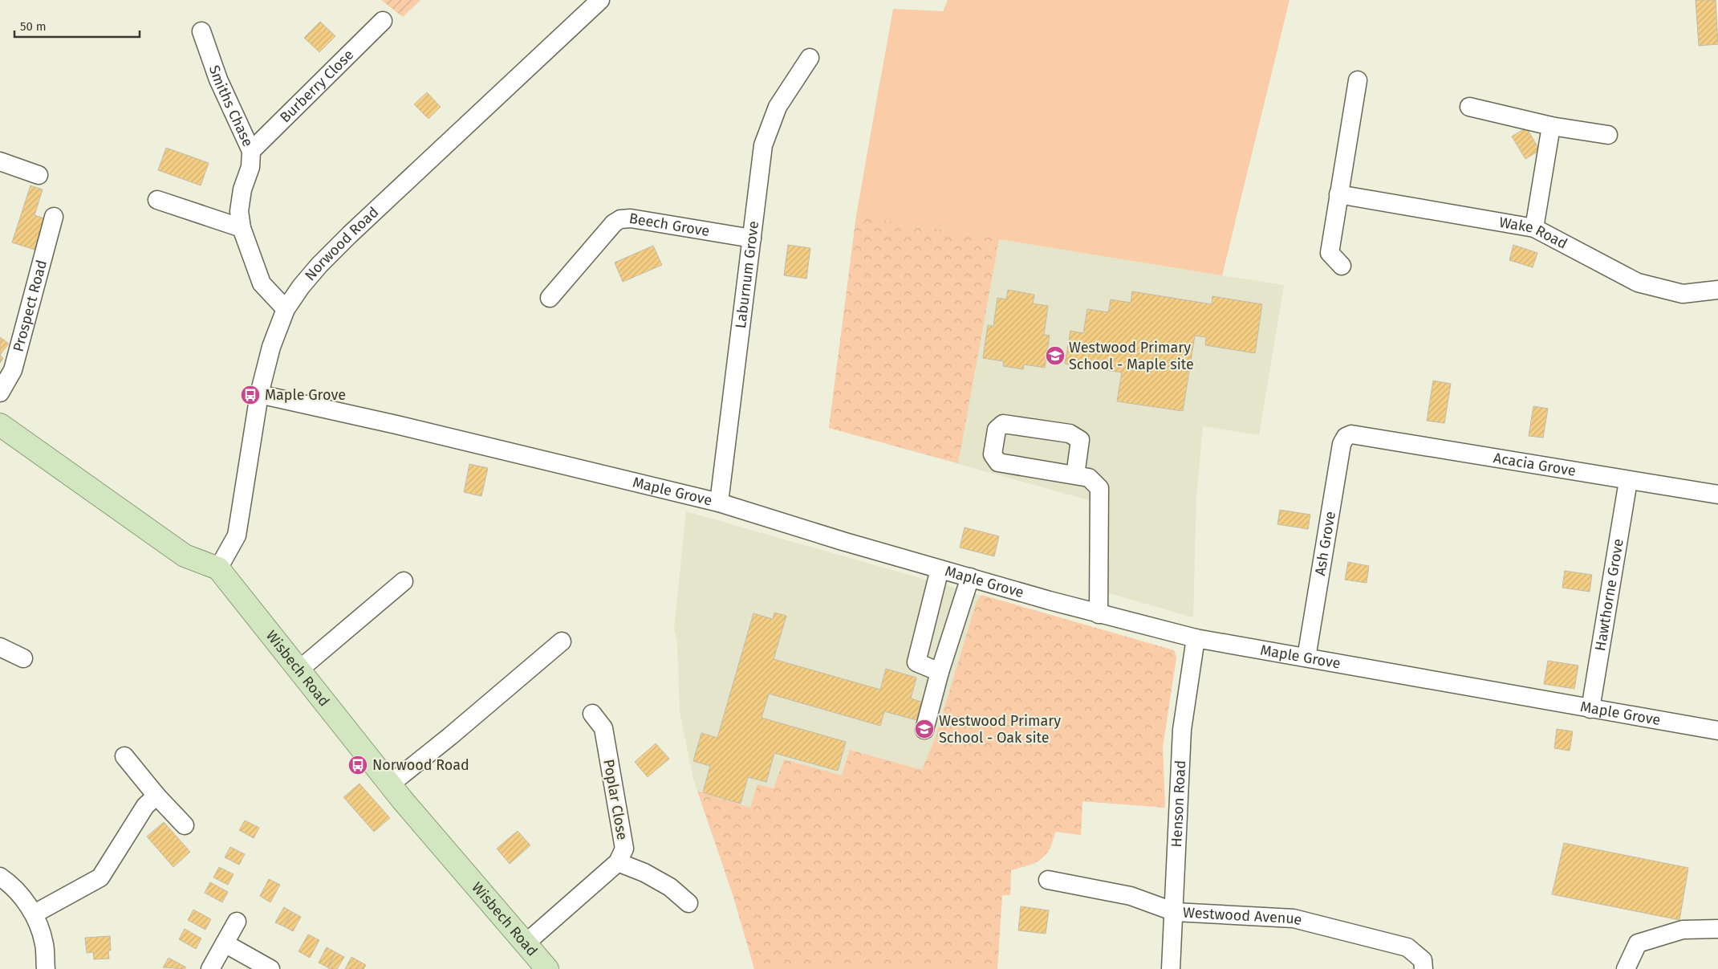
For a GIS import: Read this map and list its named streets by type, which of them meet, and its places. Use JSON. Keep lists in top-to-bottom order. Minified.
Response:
{"streets":{"main road":["Wisbech Road"],"street":["Burberry Close","Smiths Chase","Beech Grove","Wake Road","Norwood Road","Laburnum Grove","Prospect Road","Acacia Grove","Maple Grove","Ash Grove","Hawthorne Grove","Poplar Close","Henson Road","Westwood Avenue"]},"crossings":[["Burberry Close","Smiths Chase"],["Smiths Chase","Norwood Road"],["Beech Grove","Laburnum Grove"],["Norwood Road","Maple Grove"],["Norwood Road","Wisbech Road"],["Laburnum Grove","Maple Grove"],["Acacia Grove","Ash Grove"],["Acacia Grove","Hawthorne Grove"],["Maple Grove","Ash Grove"],["Maple Grove","Hawthorne Grove"],["Maple Grove","Henson Road"],["Wisbech Road","Poplar Close"],["Henson Road","Westwood Avenue"]],"places":{"school or university":["Westwood Primary School - Maple site","Westwood Primary School - Oak site"],"bus stop":["Maple Grove","Norwood Road"]},"scale_bar":"50 m"}
